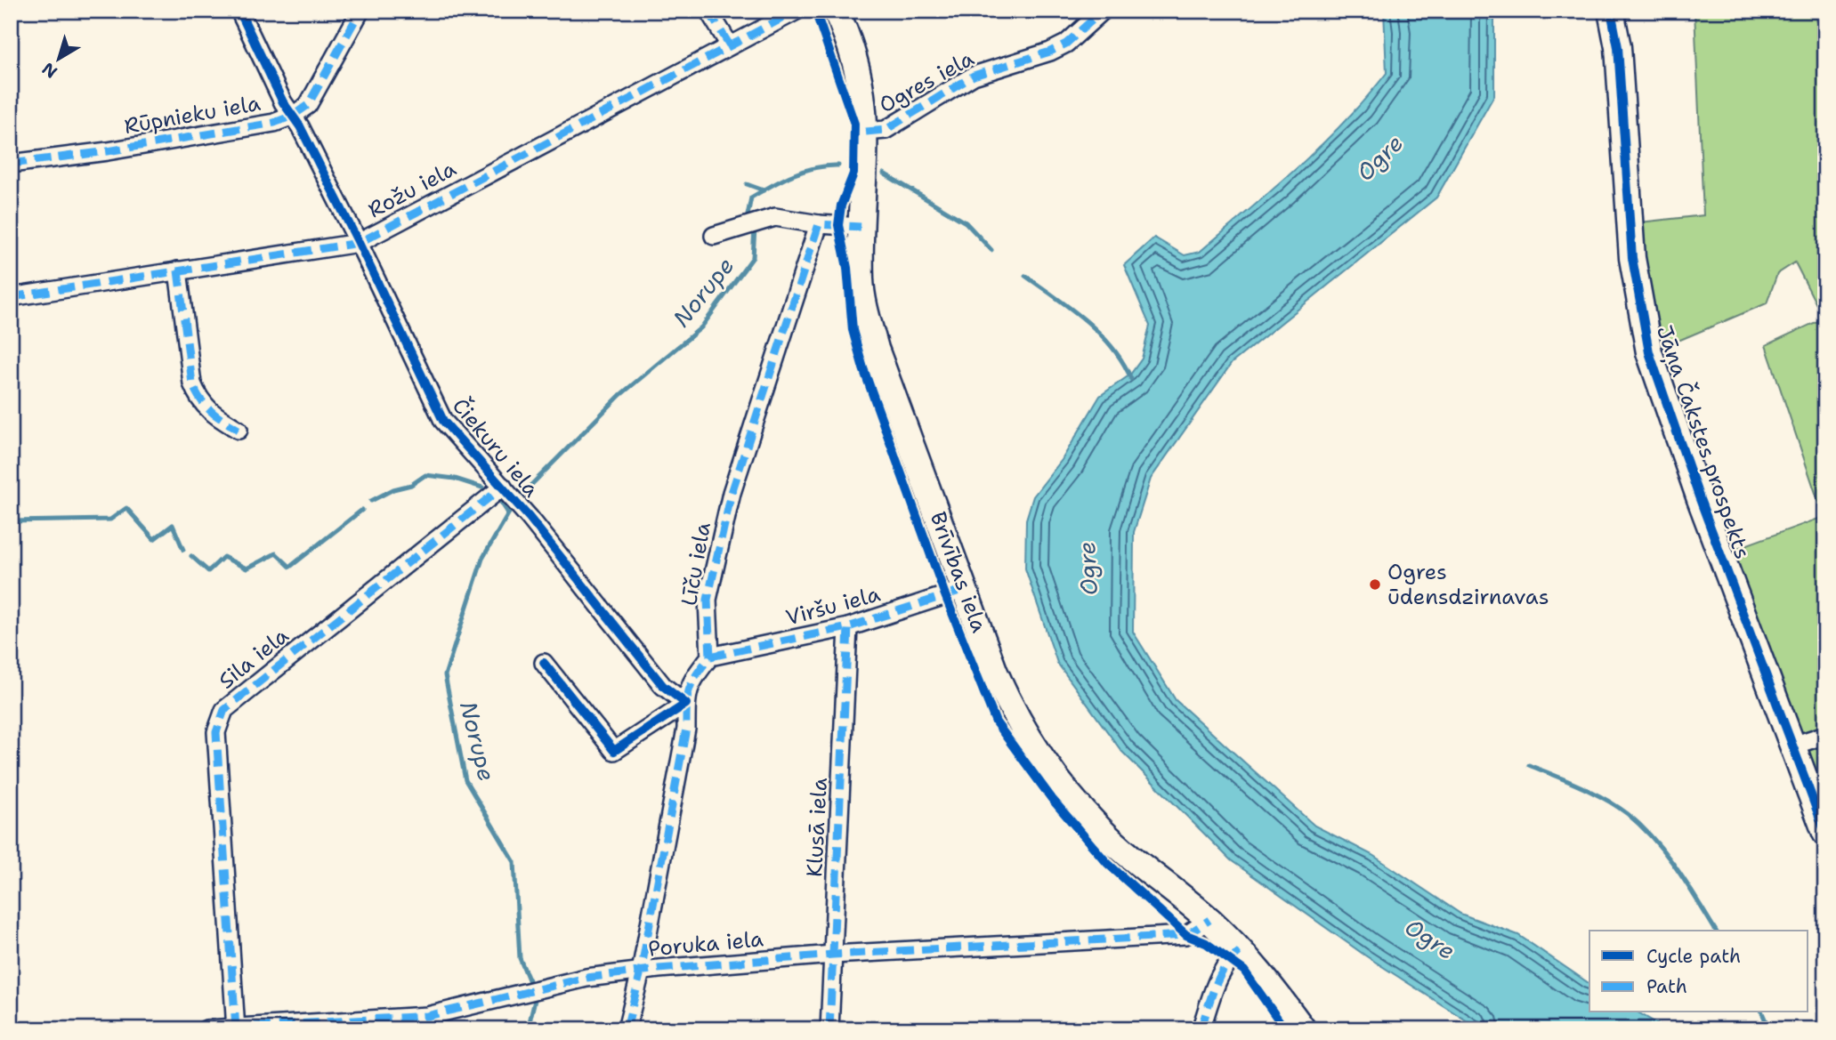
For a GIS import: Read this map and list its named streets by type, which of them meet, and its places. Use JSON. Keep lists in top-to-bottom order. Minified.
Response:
{"streets":{"main road":["Jāņa Čakstes prospekts","Brīvības iela"],"street":["Ogres iela","Rūpnieku iela","Rožu iela","Čiekuru iela","Līču iela","Viršu iela","Sila iela","Klusā iela","Poruka iela"]},"crossings":[["Ogres iela","Brīvības iela"],["Rūpnieku iela","Čiekuru iela"],["Rožu iela","Čiekuru iela"],["Čiekuru iela","Sila iela"],["Līču iela","Viršu iela"],["Brīvības iela","Viršu iela"],["Brīvības iela","Poruka iela"],["Viršu iela","Klusā iela"],["Sila iela","Poruka iela"],["Klusā iela","Poruka iela"]],"water":["Ogre","Norupe"],"places":["Ogres ūdensdzirnavas"],"legend":["Cycle path","Path"],"north":"bottom left"}
